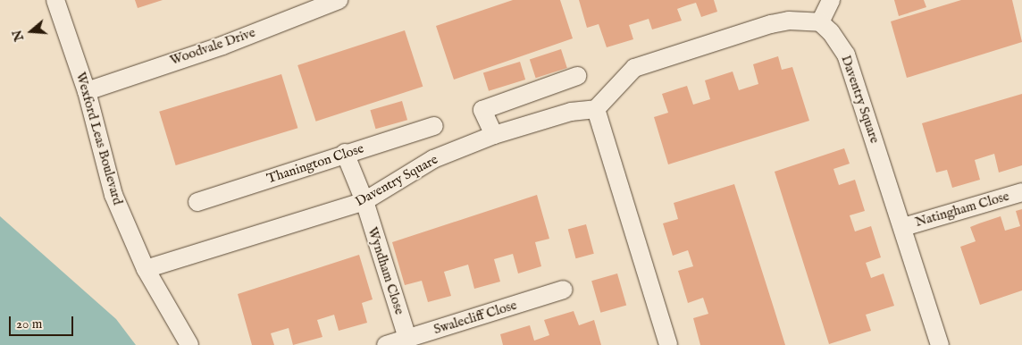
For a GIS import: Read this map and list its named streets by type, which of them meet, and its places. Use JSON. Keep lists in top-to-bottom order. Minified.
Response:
{"streets":{"street":["Woodvale Drive","Daventry Square","Wexford Leas Boulevard","Thanington Close","Natingham Close","Wyndham Close","Swalecliff Close"]},"crossings":[["Woodvale Drive","Wexford Leas Boulevard"],["Daventry Square","Wexford Leas Boulevard"],["Daventry Square","Natingham Close"],["Daventry Square","Wyndham Close"],["Thanington Close","Wyndham Close"],["Wyndham Close","Swalecliff Close"]],"scale_bar":"20 m","north":"left"}
